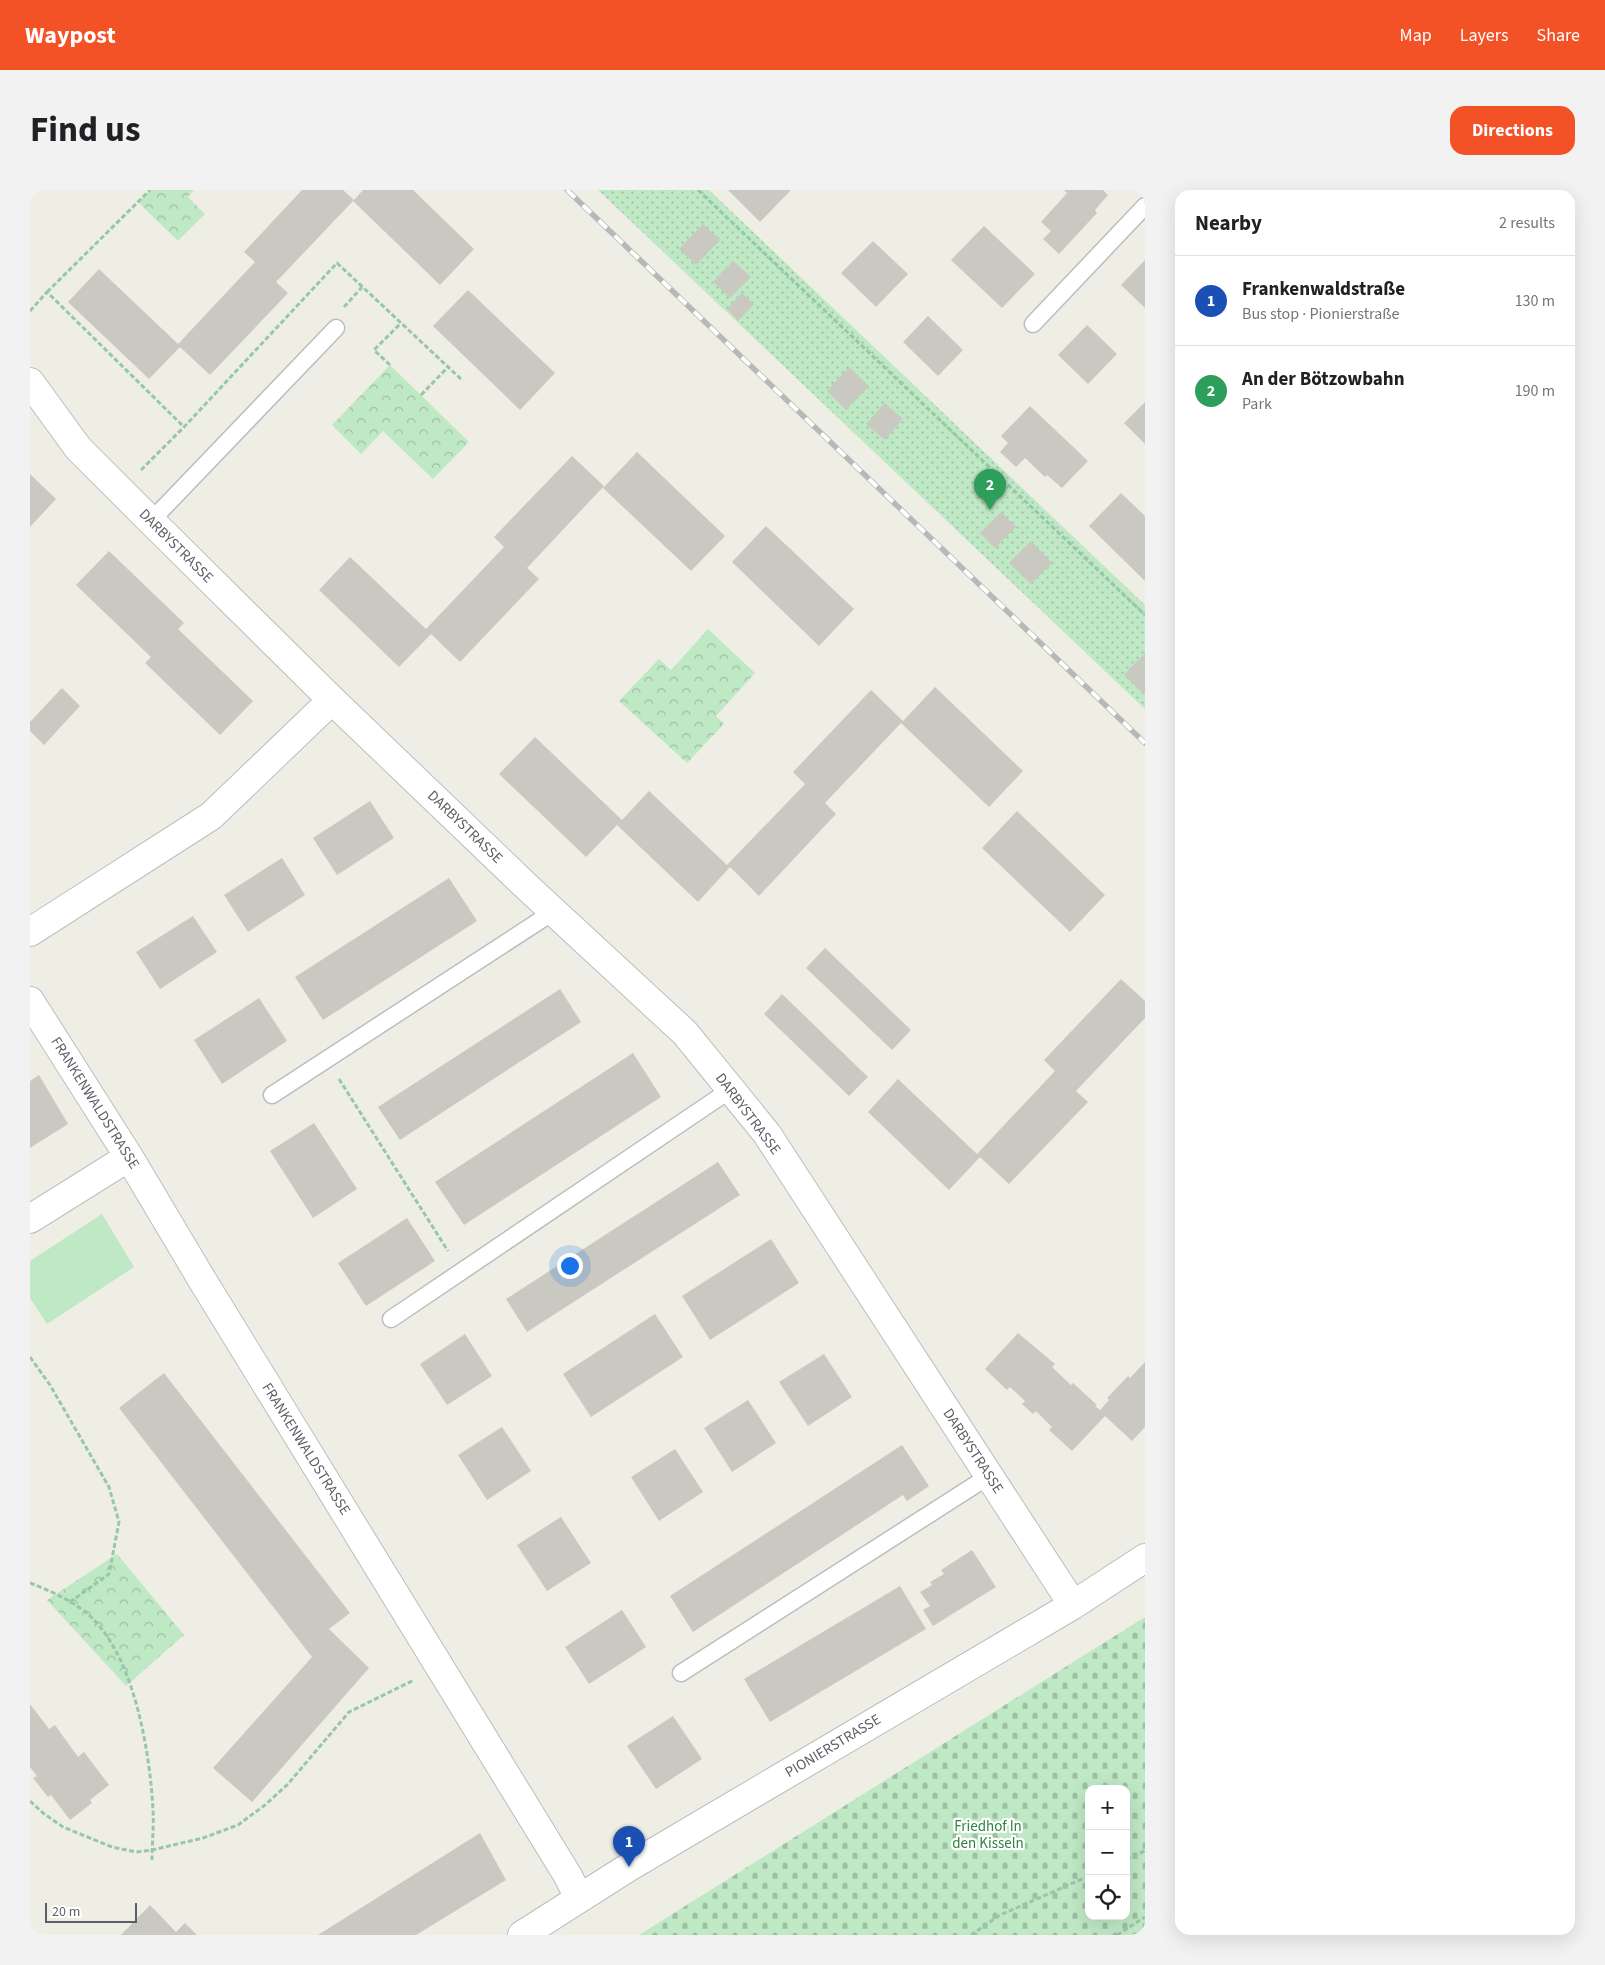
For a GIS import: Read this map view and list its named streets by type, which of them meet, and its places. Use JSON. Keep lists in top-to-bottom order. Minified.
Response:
{"streets":{"street":["DARBYSTRASSE","FRANKENWALDSTRASSE","PIONIERSTRASSE"]},"crossings":[["DARBYSTRASSE","PIONIERSTRASSE"],["FRANKENWALDSTRASSE","PIONIERSTRASSE"]],"parks":["Friedhof In den Kisseln"],"scale_bar":"20 m","page":{"header":"Waypost","nav":["Map","Layers","Share"],"title":"Find us","buttons":"Directions","heading":["Nearby","2 results"],"list":[{"mark":"1","name":"Frankenwaldstraße","note":"Bus stop · Pionierstraße","value":"130 m"},{"mark":"2","name":"An der Bötzowbahn","note":"Park","value":"190 m"}],"pins":["2","1"],"map_buttons":["+","−"],"scale":"20 m"}}
